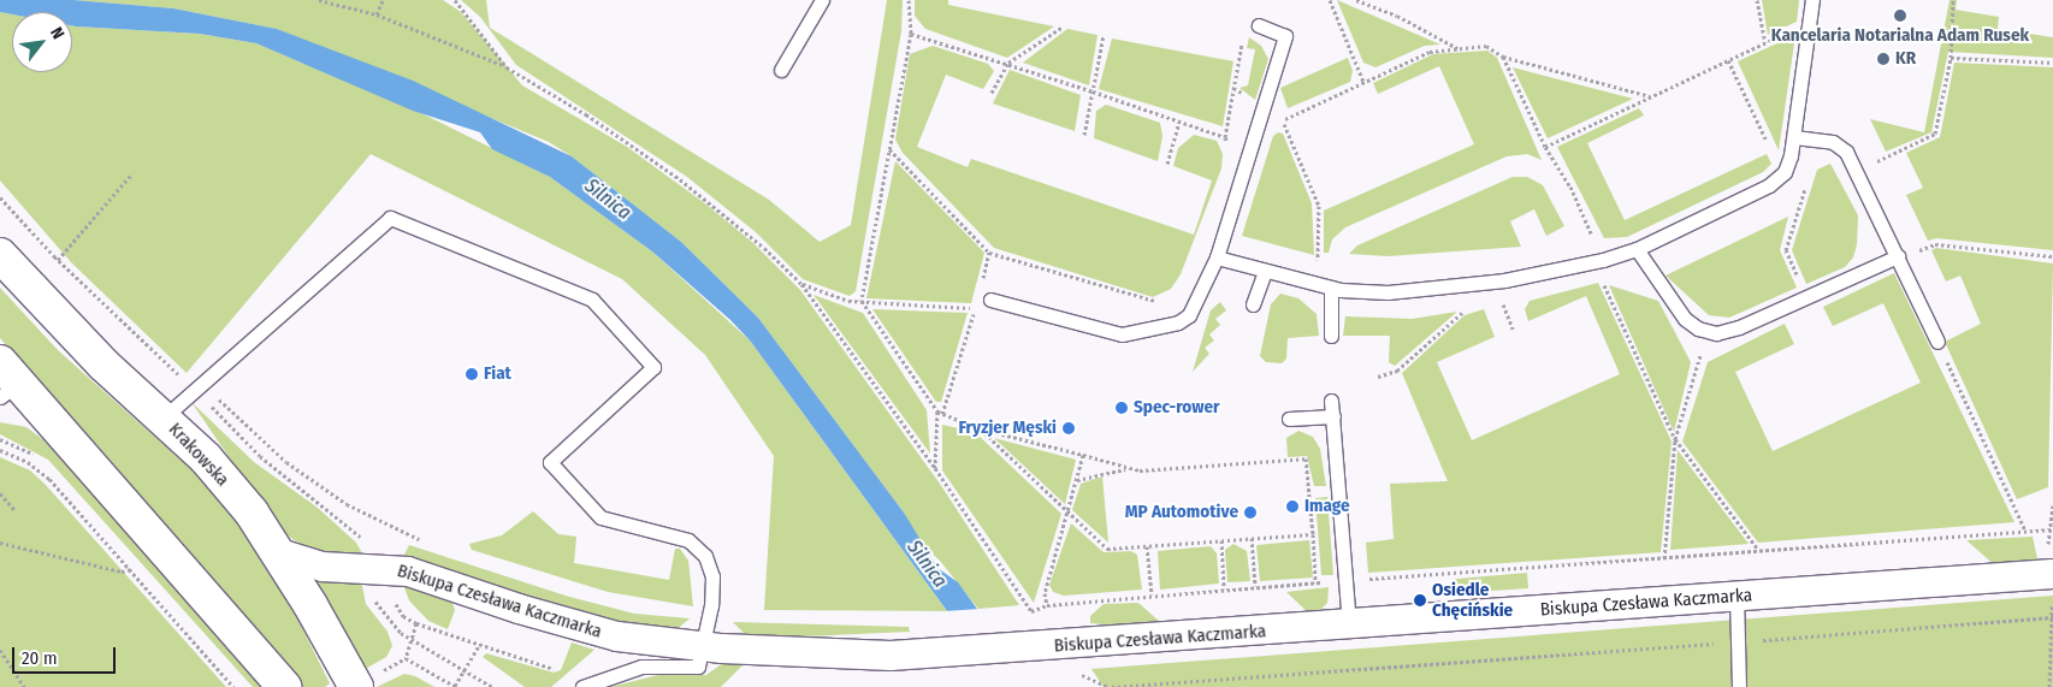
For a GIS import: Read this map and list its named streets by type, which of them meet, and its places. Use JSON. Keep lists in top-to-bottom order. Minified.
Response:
{"streets":{"street":["Krakowska","Biskupa Czesława Kaczmarka"]},"crossings":[["Krakowska","Biskupa Czesława Kaczmarka"]],"water":["Silnica"],"places":["Kancelaria Notarialna Adam Rusek","KR","Fiat","Spec-rower","Fryzjer Męski","Image","MP Automotive","Osiedle Chęcińskie"],"scale_bar":"20 m","north":"top right"}
